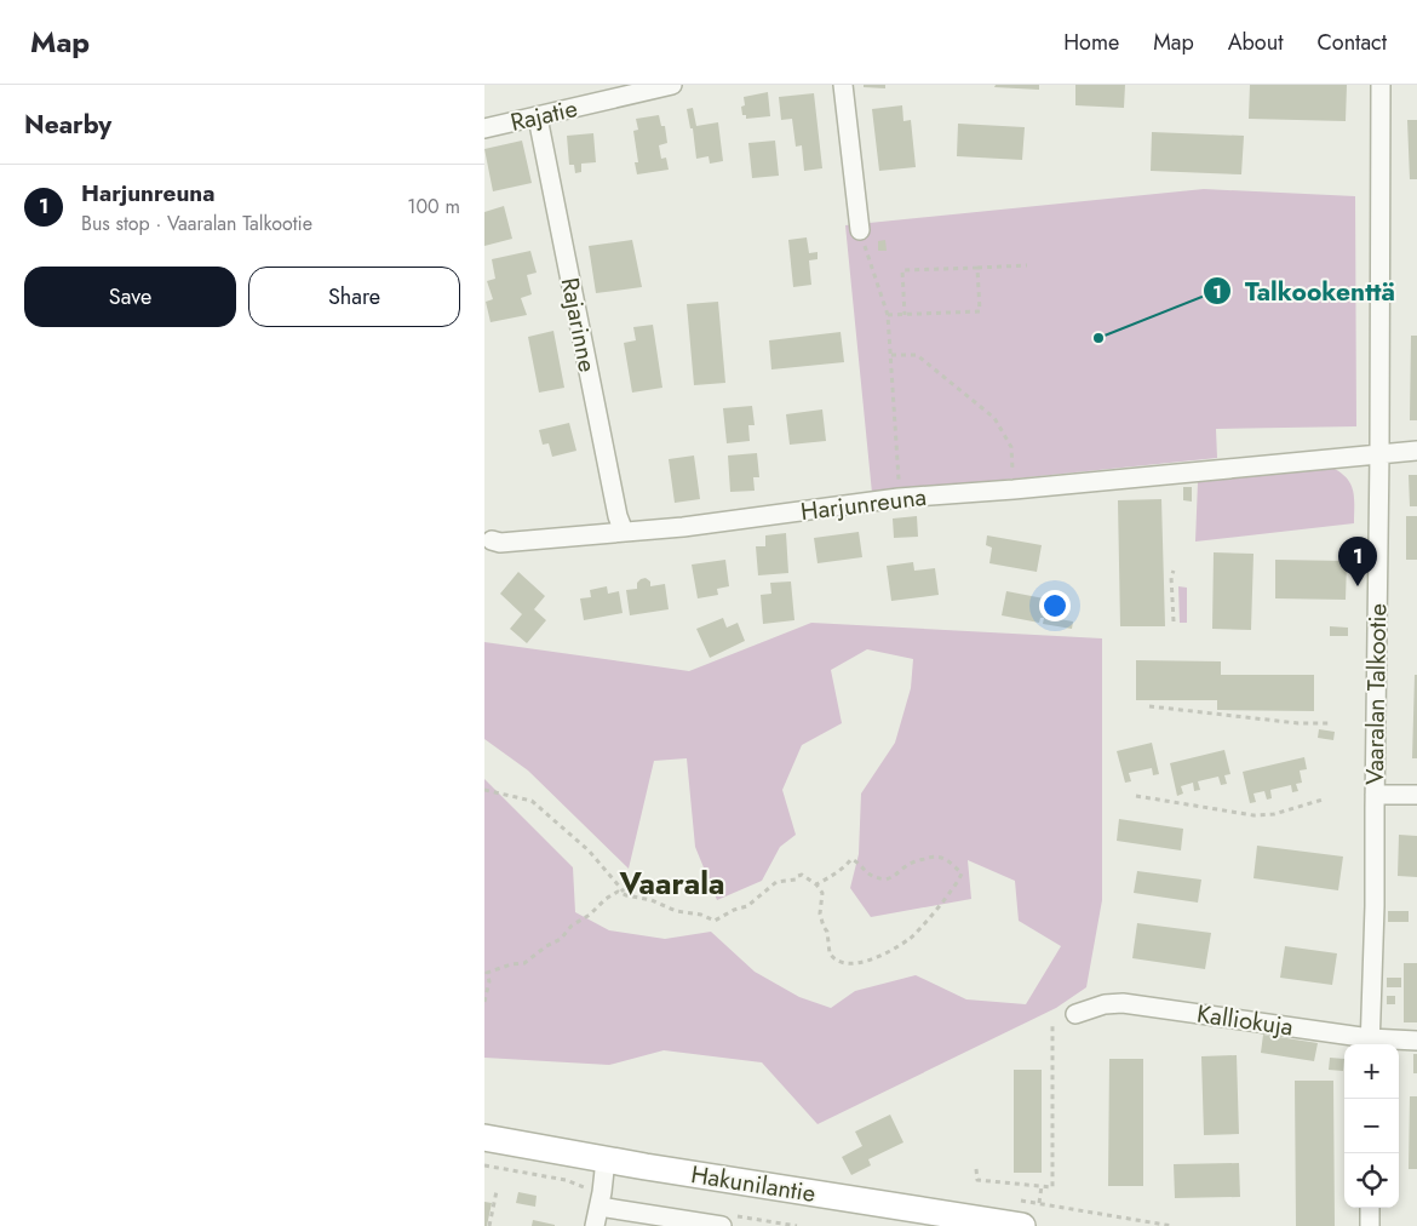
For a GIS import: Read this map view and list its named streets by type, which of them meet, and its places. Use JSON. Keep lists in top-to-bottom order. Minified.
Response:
{"streets":{"main road":["Hakunilantie"],"street":["Rajatie","Rajarinne","Harjunreuna","Vaaralan Talkootie","Kalliokuja"]},"crossings":[["Rajatie","Rajarinne"],["Rajarinne","Harjunreuna"],["Harjunreuna","Vaaralan Talkootie"],["Vaaralan Talkootie","Kalliokuja"]],"districts":["Vaarala"],"places":["Talkookenttä"],"page":{"header":"Map","nav":["Home","Map","About","Contact"],"heading":"Nearby","list":[{"mark":"1","name":"Harjunreuna","note":"Bus stop · Vaaralan Talkootie","value":"100 m"}],"buttons":["Save","Share"],"pins":"1","map_buttons":["+","−"]}}
